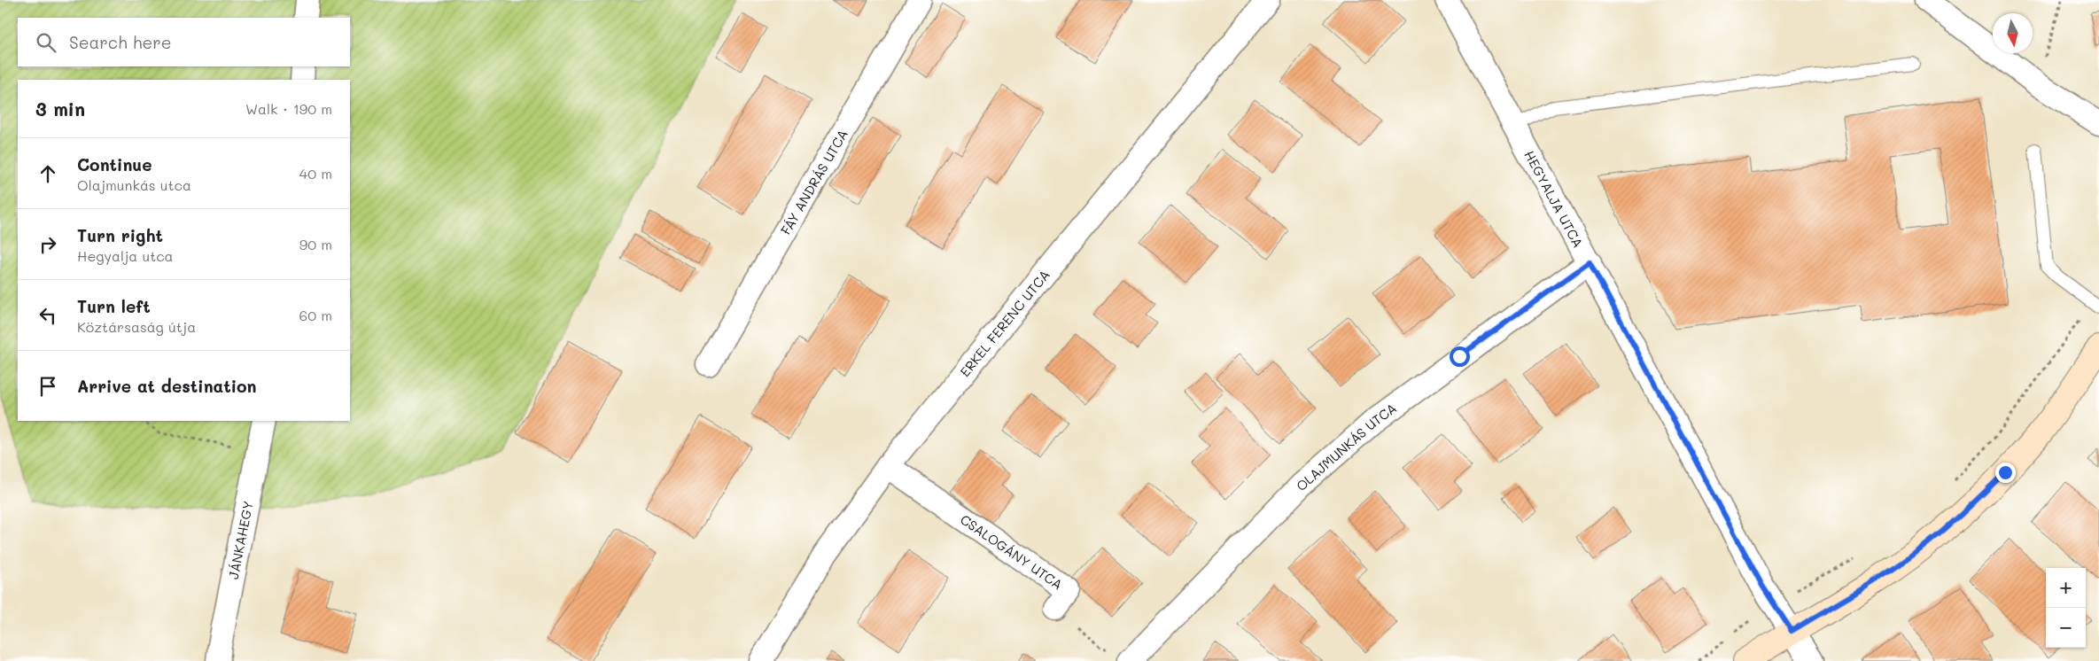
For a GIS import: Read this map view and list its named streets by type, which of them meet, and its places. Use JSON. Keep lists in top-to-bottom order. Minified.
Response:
{"streets":{"street":["FÁY ANDRÁS UTCA","HEGYALJA UTCA","ERKEL FERENC UTCA","OLAJMUNKÁS UTCA","JÁNKAHEGY","CSALOGÁNY UTCA"]},"crossings":[["HEGYALJA UTCA","OLAJMUNKÁS UTCA"],["ERKEL FERENC UTCA","CSALOGÁNY UTCA"]],"north":"bottom","page":{"search":"Search here","heading":["3 min","Walk · 190 m"],"list":[["Continue","Olajmunkás utca","40 m"],["Turn right","Hegyalja utca","90 m"],["Turn left","Köztársaság útja","60 m"],"Arrive at destination"],"map_buttons":["+","−"]}}
